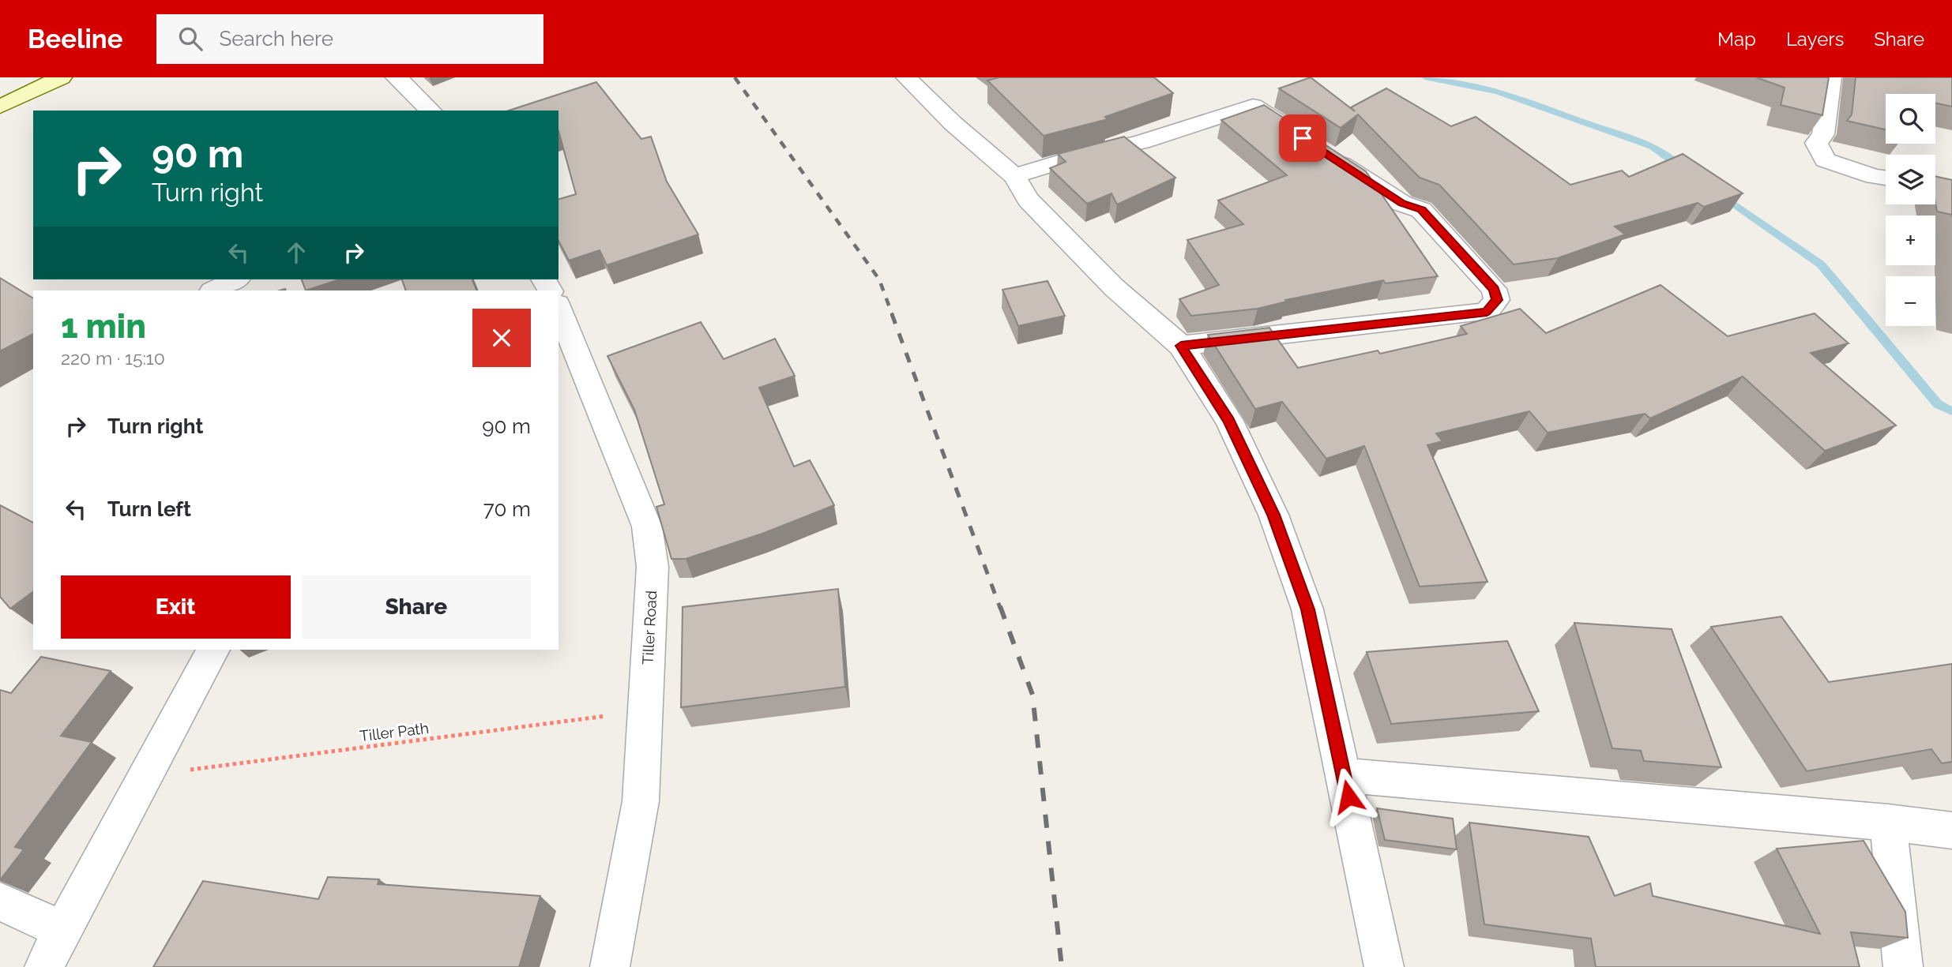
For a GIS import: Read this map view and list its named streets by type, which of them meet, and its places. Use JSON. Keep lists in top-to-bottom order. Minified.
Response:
{"streets":{"street":["Tiller Road"],"path":["Tiller Path"]},"crossings":[["Tiller Road","Tiller Path"]],"page":{"header":"Beeline","search":"Search here","nav":["Map","Layers","Share"],"map_buttons":["+","−"],"turn":["90 m","Turn right"],"heading":["1 min","220 m · 15:10"],"list":[{"name":"Turn right","value":"90 m"},{"name":"Turn left","value":"70 m"}],"buttons":["Exit","Share"]}}
